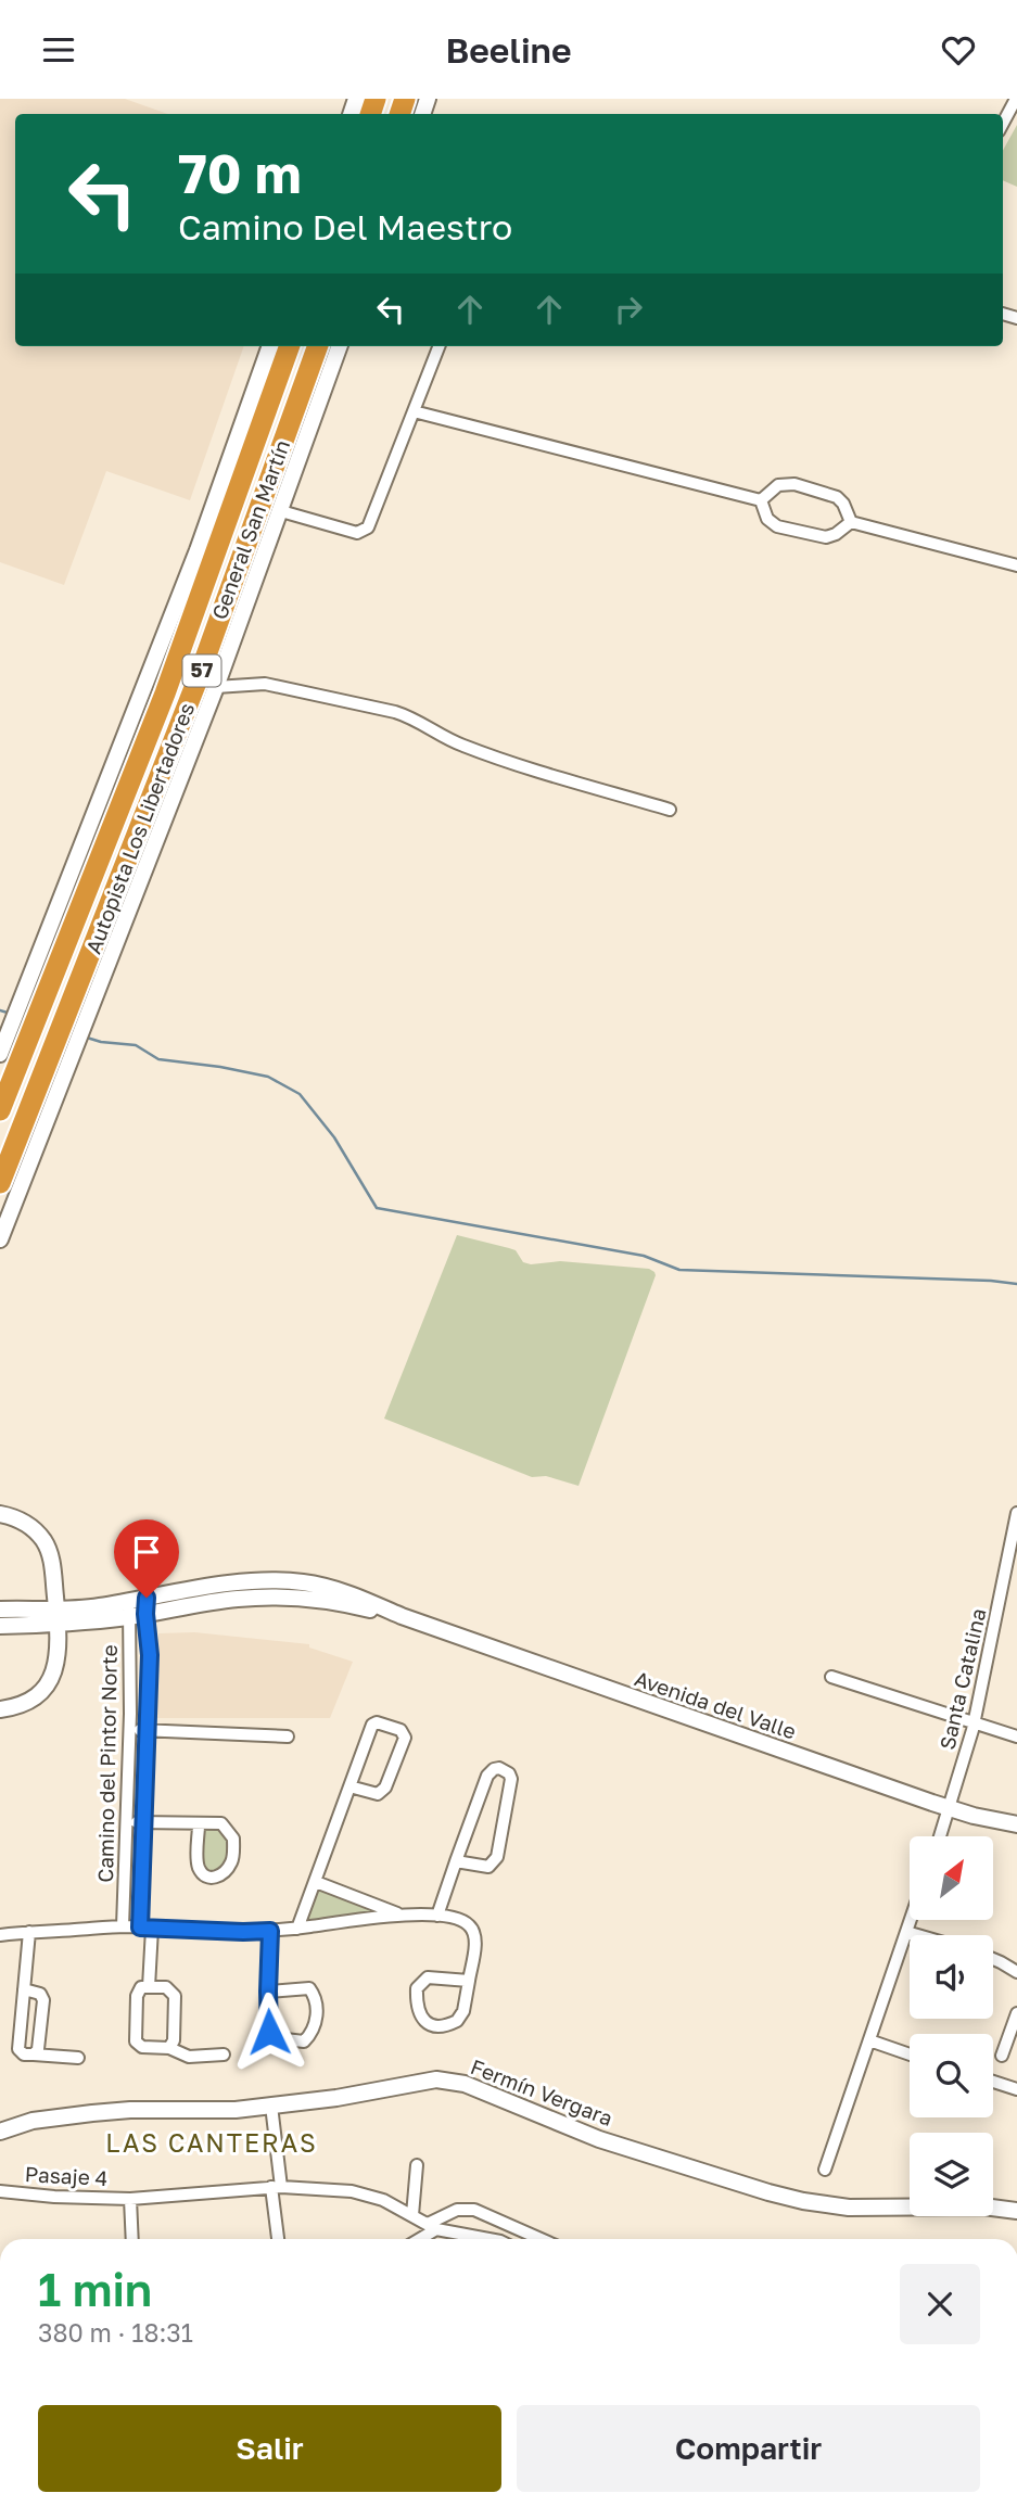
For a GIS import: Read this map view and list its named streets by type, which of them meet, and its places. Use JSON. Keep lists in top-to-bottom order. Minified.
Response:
{"streets":{"highway":["57","Autopista Los Libertadores"],"street":["General San Martín","Santa Catalina","Avenida del Valle","Camino del Pintor Norte","Fermín Vergara","Pasaje 4"]},"crossings":[["General San Martín","Autopista Los Libertadores"],["Santa Catalina","Avenida del Valle"],["Avenida del Valle","Camino del Pintor Norte"]],"districts":["LAS CANTERAS"],"north":"top right","page":{"header":"Beeline","turn":["70 m","Camino Del Maestro"],"heading":["1 min","380 m · 18:31"],"buttons":["Salir","Compartir"]}}
